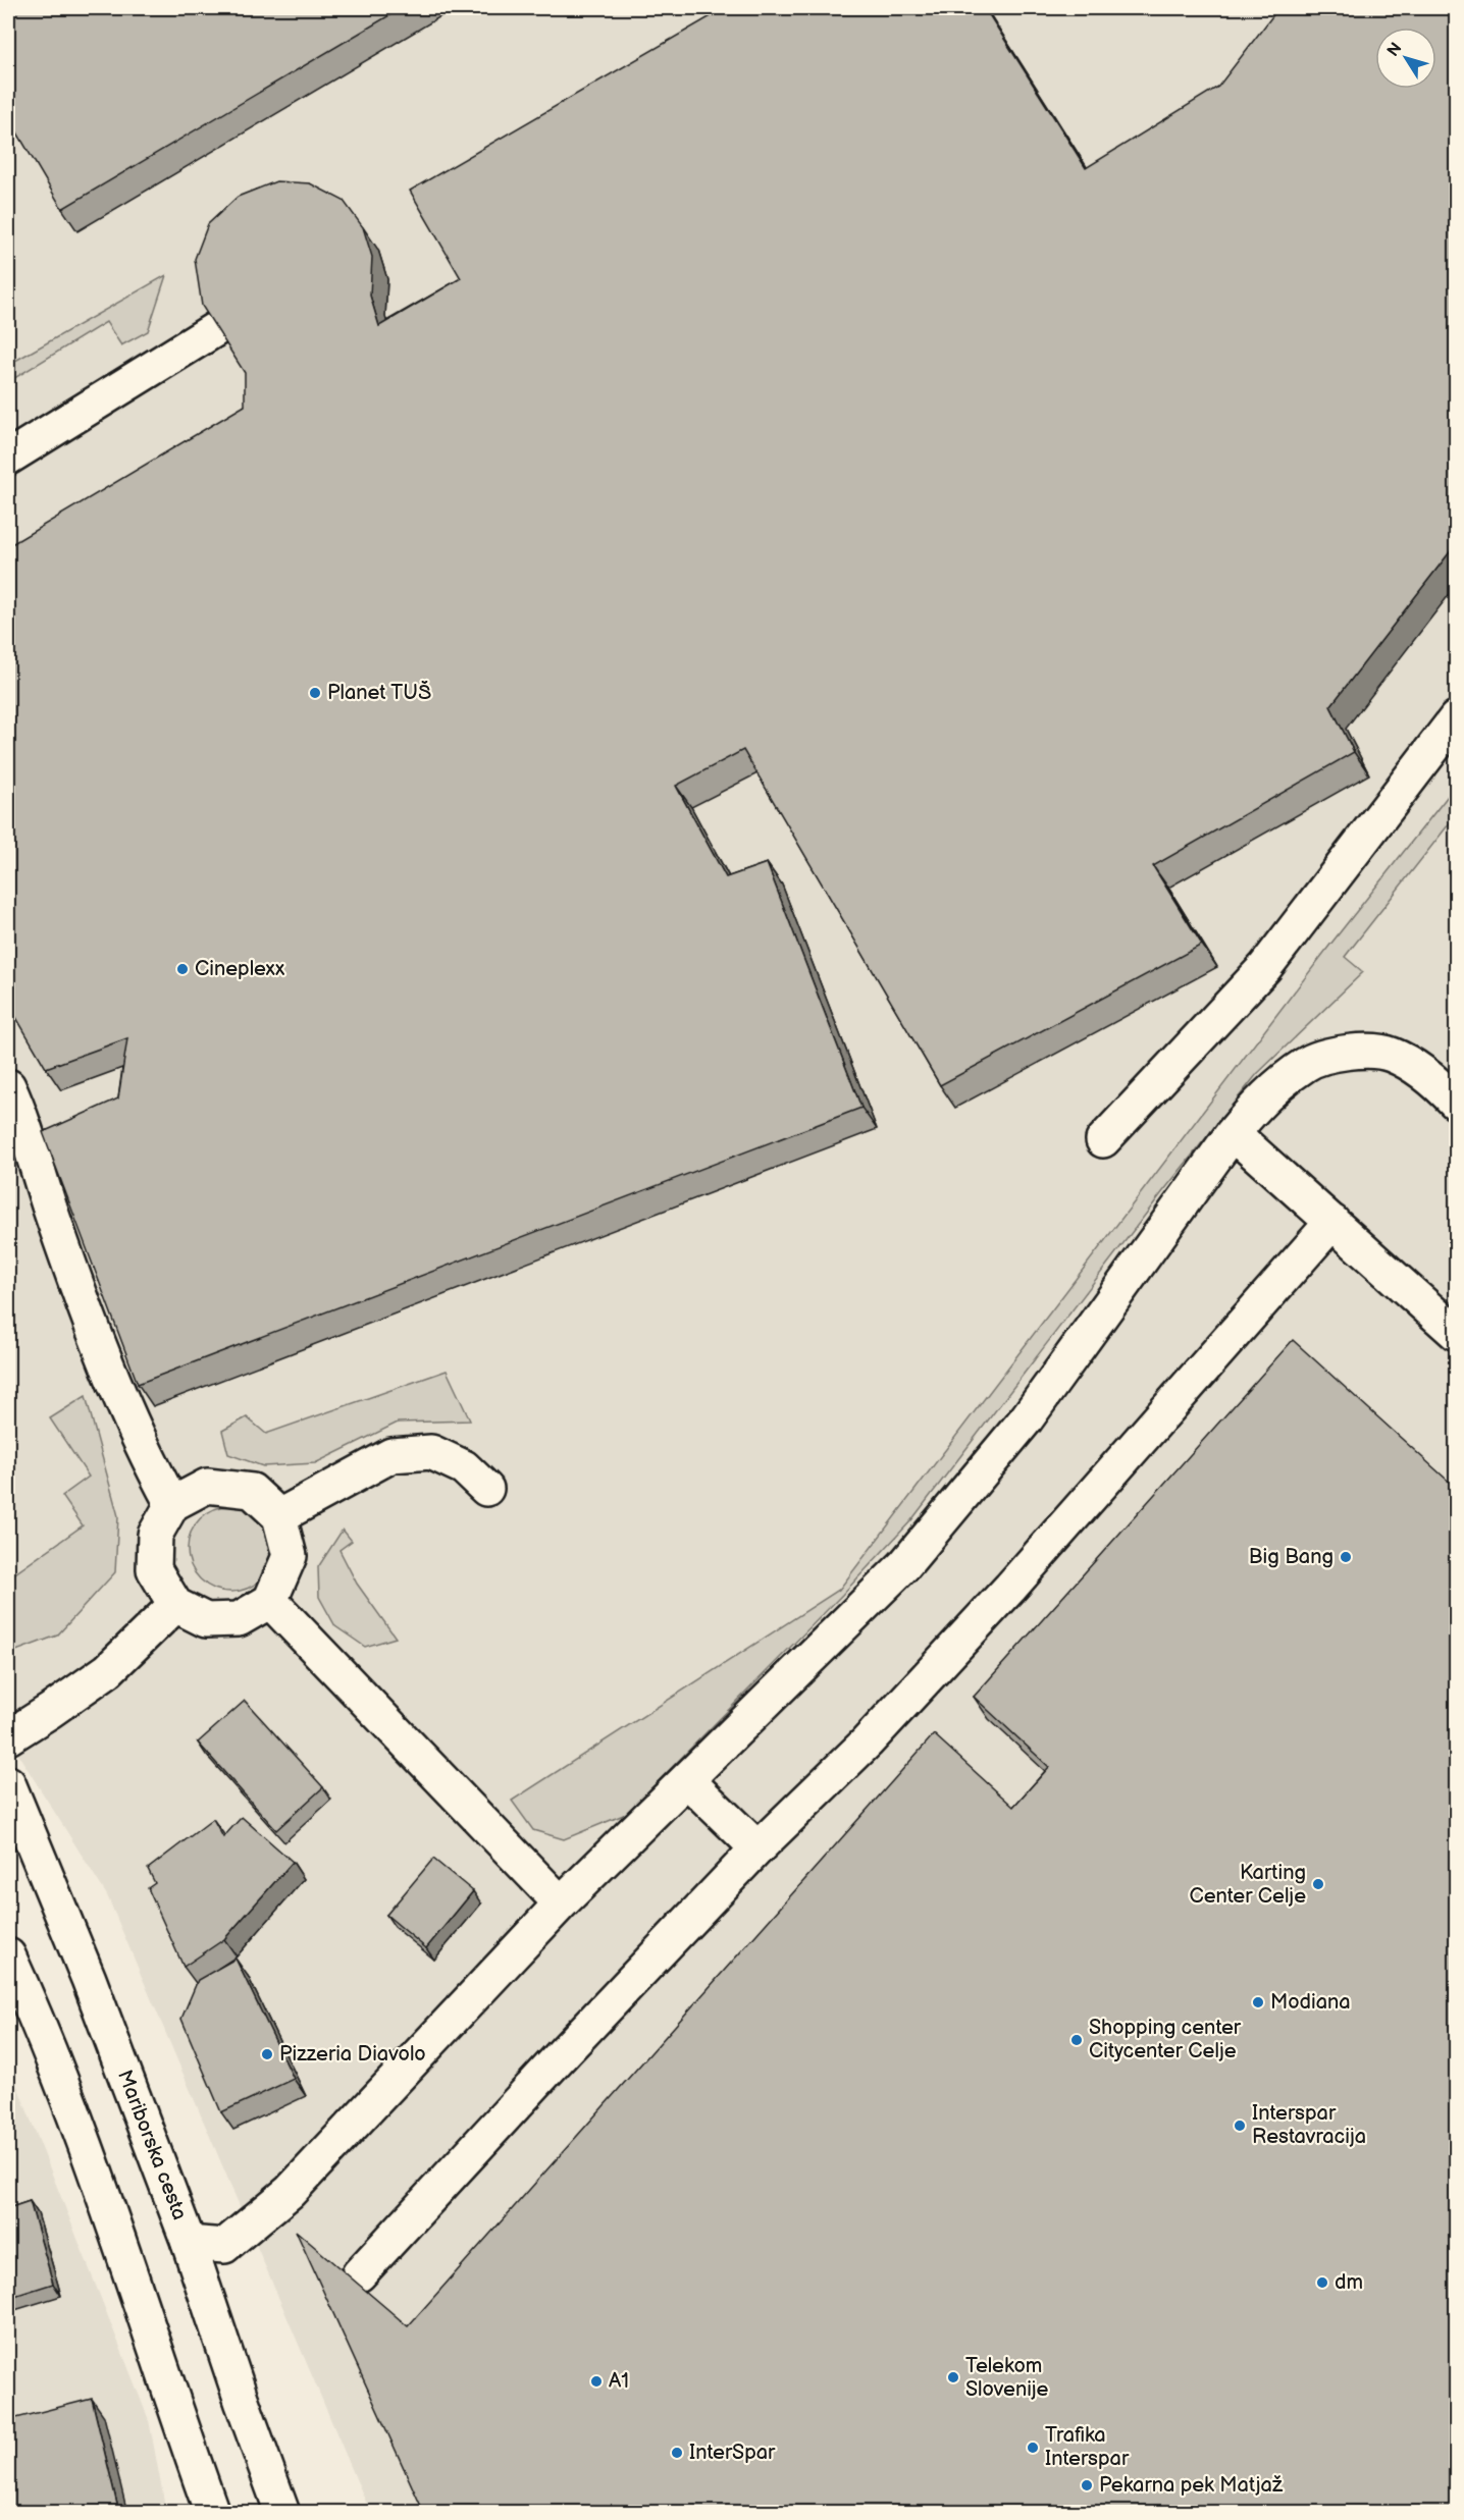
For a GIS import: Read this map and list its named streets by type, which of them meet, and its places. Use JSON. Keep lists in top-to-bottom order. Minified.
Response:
{"streets":{"street":["Mariborska cesta"]},"places":["Planet TUŠ","Cineplexx","Big Bang","Karting Center Celje","Modiana","Shopping center Citycenter Celje","Pizzeria Diavolo","Interspar Restavracija","dm","Telekom Slovenije","A1","Trafika Interspar","InterSpar","Pekarna pek Matjaž"],"north":"top left"}
